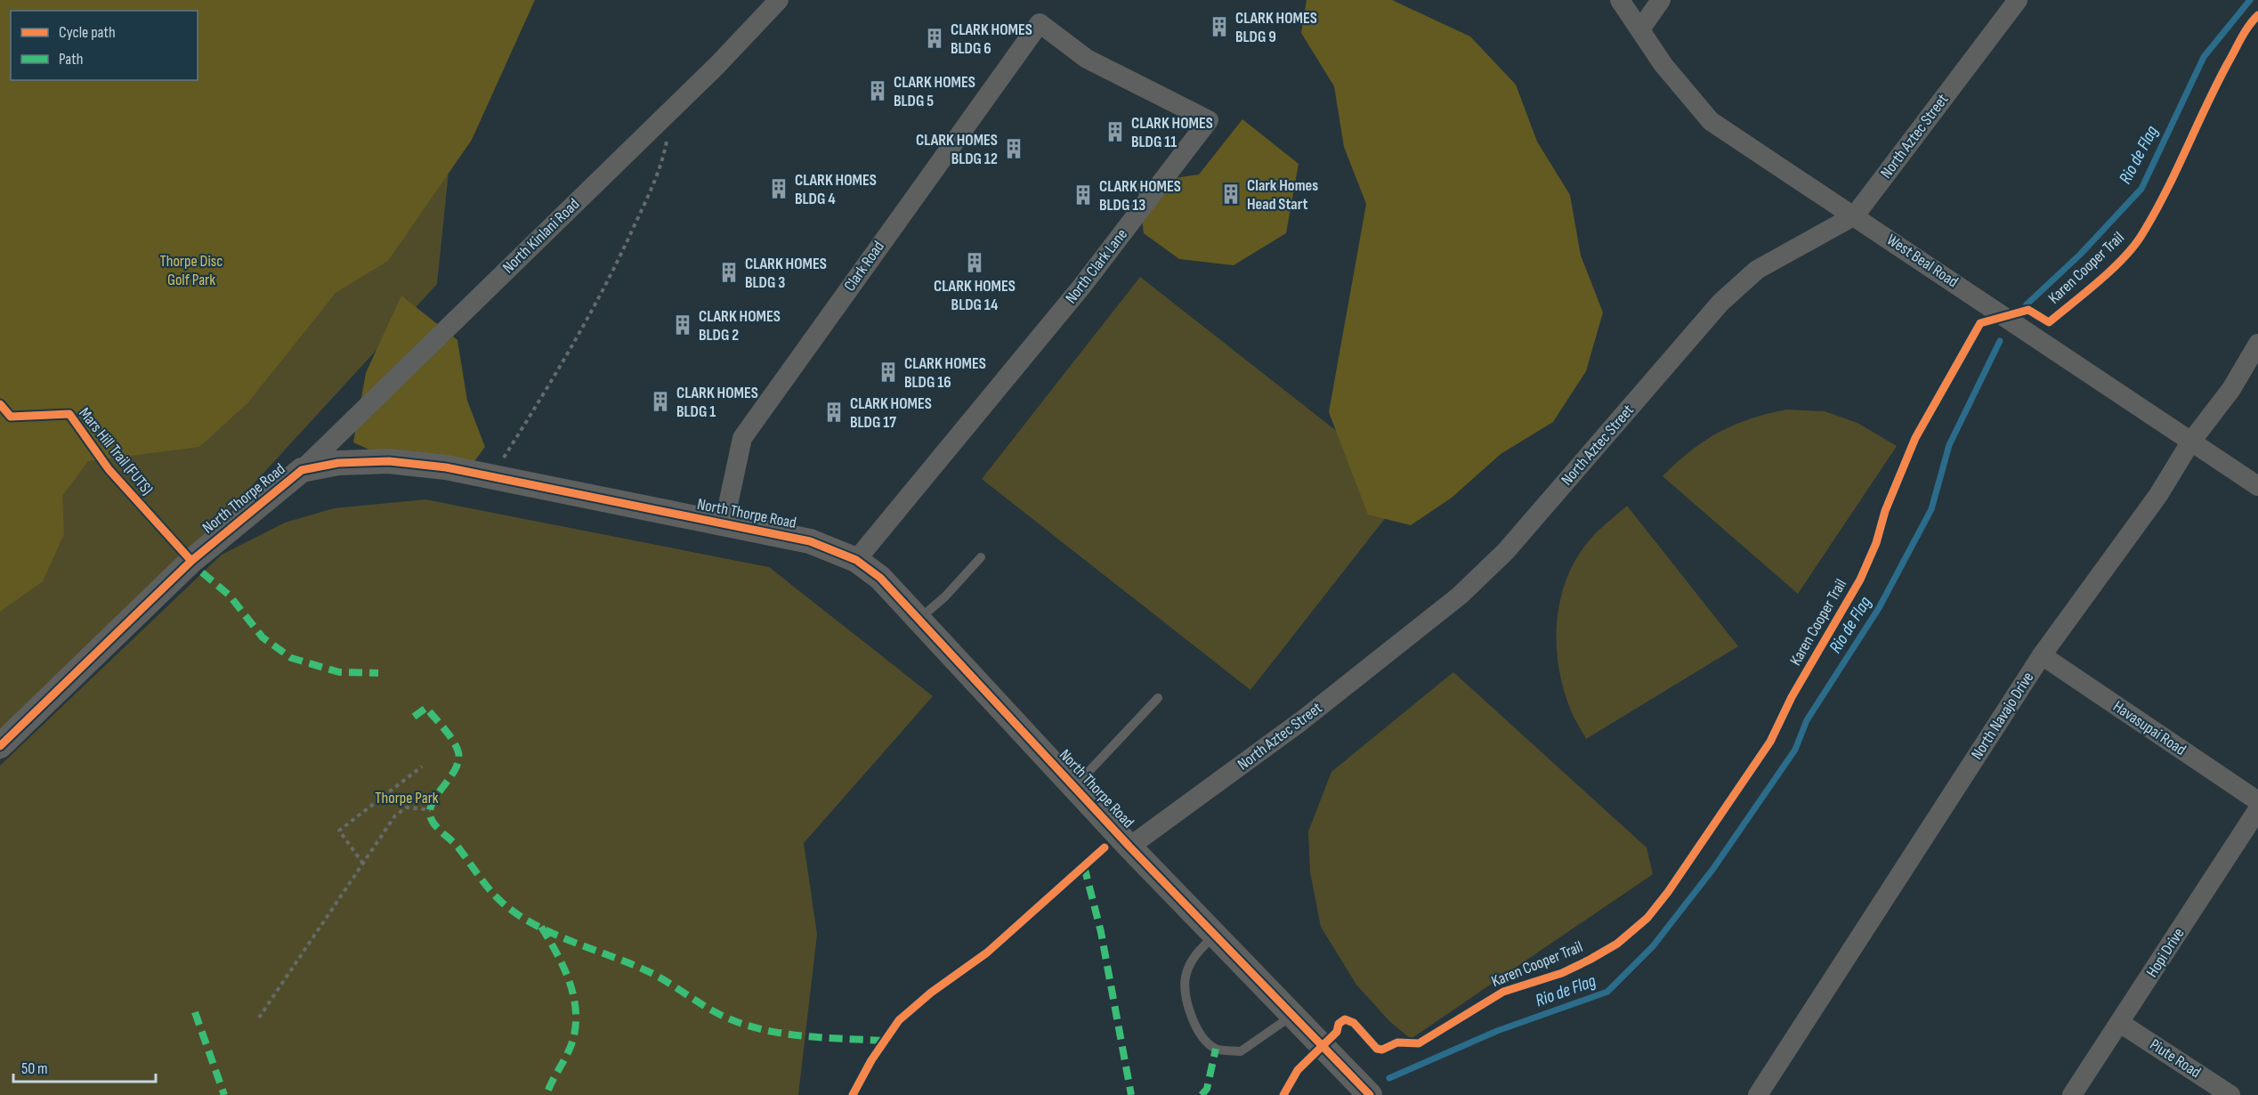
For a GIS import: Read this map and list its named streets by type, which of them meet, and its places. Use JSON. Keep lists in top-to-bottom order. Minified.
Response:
{"streets":{"street":["North Aztec Street","North Kinlani Road","West Beal Road","Clark Road","North Clark Lane","North Thorpe Road","North Navajo Drive","Havasupai Road","Hopi Drive","Piute Road"],"cycle path":["Karen Cooper Trail","Mars Hill Trail (FUTS)"]},"crossings":[["North Aztec Street","West Beal Road"],["North Aztec Street","North Thorpe Road"],["North Kinlani Road","North Thorpe Road"],["West Beal Road","North Navajo Drive"],["Clark Road","North Clark Lane"],["Clark Road","North Thorpe Road"],["North Clark Lane","North Thorpe Road"],["North Navajo Drive","Havasupai Road"],["Hopi Drive","Piute Road"]],"water":["Rio de Flag"],"parks":["Thorpe Disc Golf Park","Thorpe Park"],"places":{"building":["CLARK HOMES BLDG 9","CLARK HOMES BLDG 6","CLARK HOMES BLDG 5","CLARK HOMES BLDG 11","CLARK HOMES BLDG 12","CLARK HOMES BLDG 4","Clark Homes Head Start","CLARK HOMES BLDG 13","CLARK HOMES BLDG 14","CLARK HOMES BLDG 3","CLARK HOMES BLDG 2","CLARK HOMES BLDG 16","CLARK HOMES BLDG 1","CLARK HOMES BLDG 17"]},"legend":["Cycle path","Path"],"scale_bar":"50 m"}
